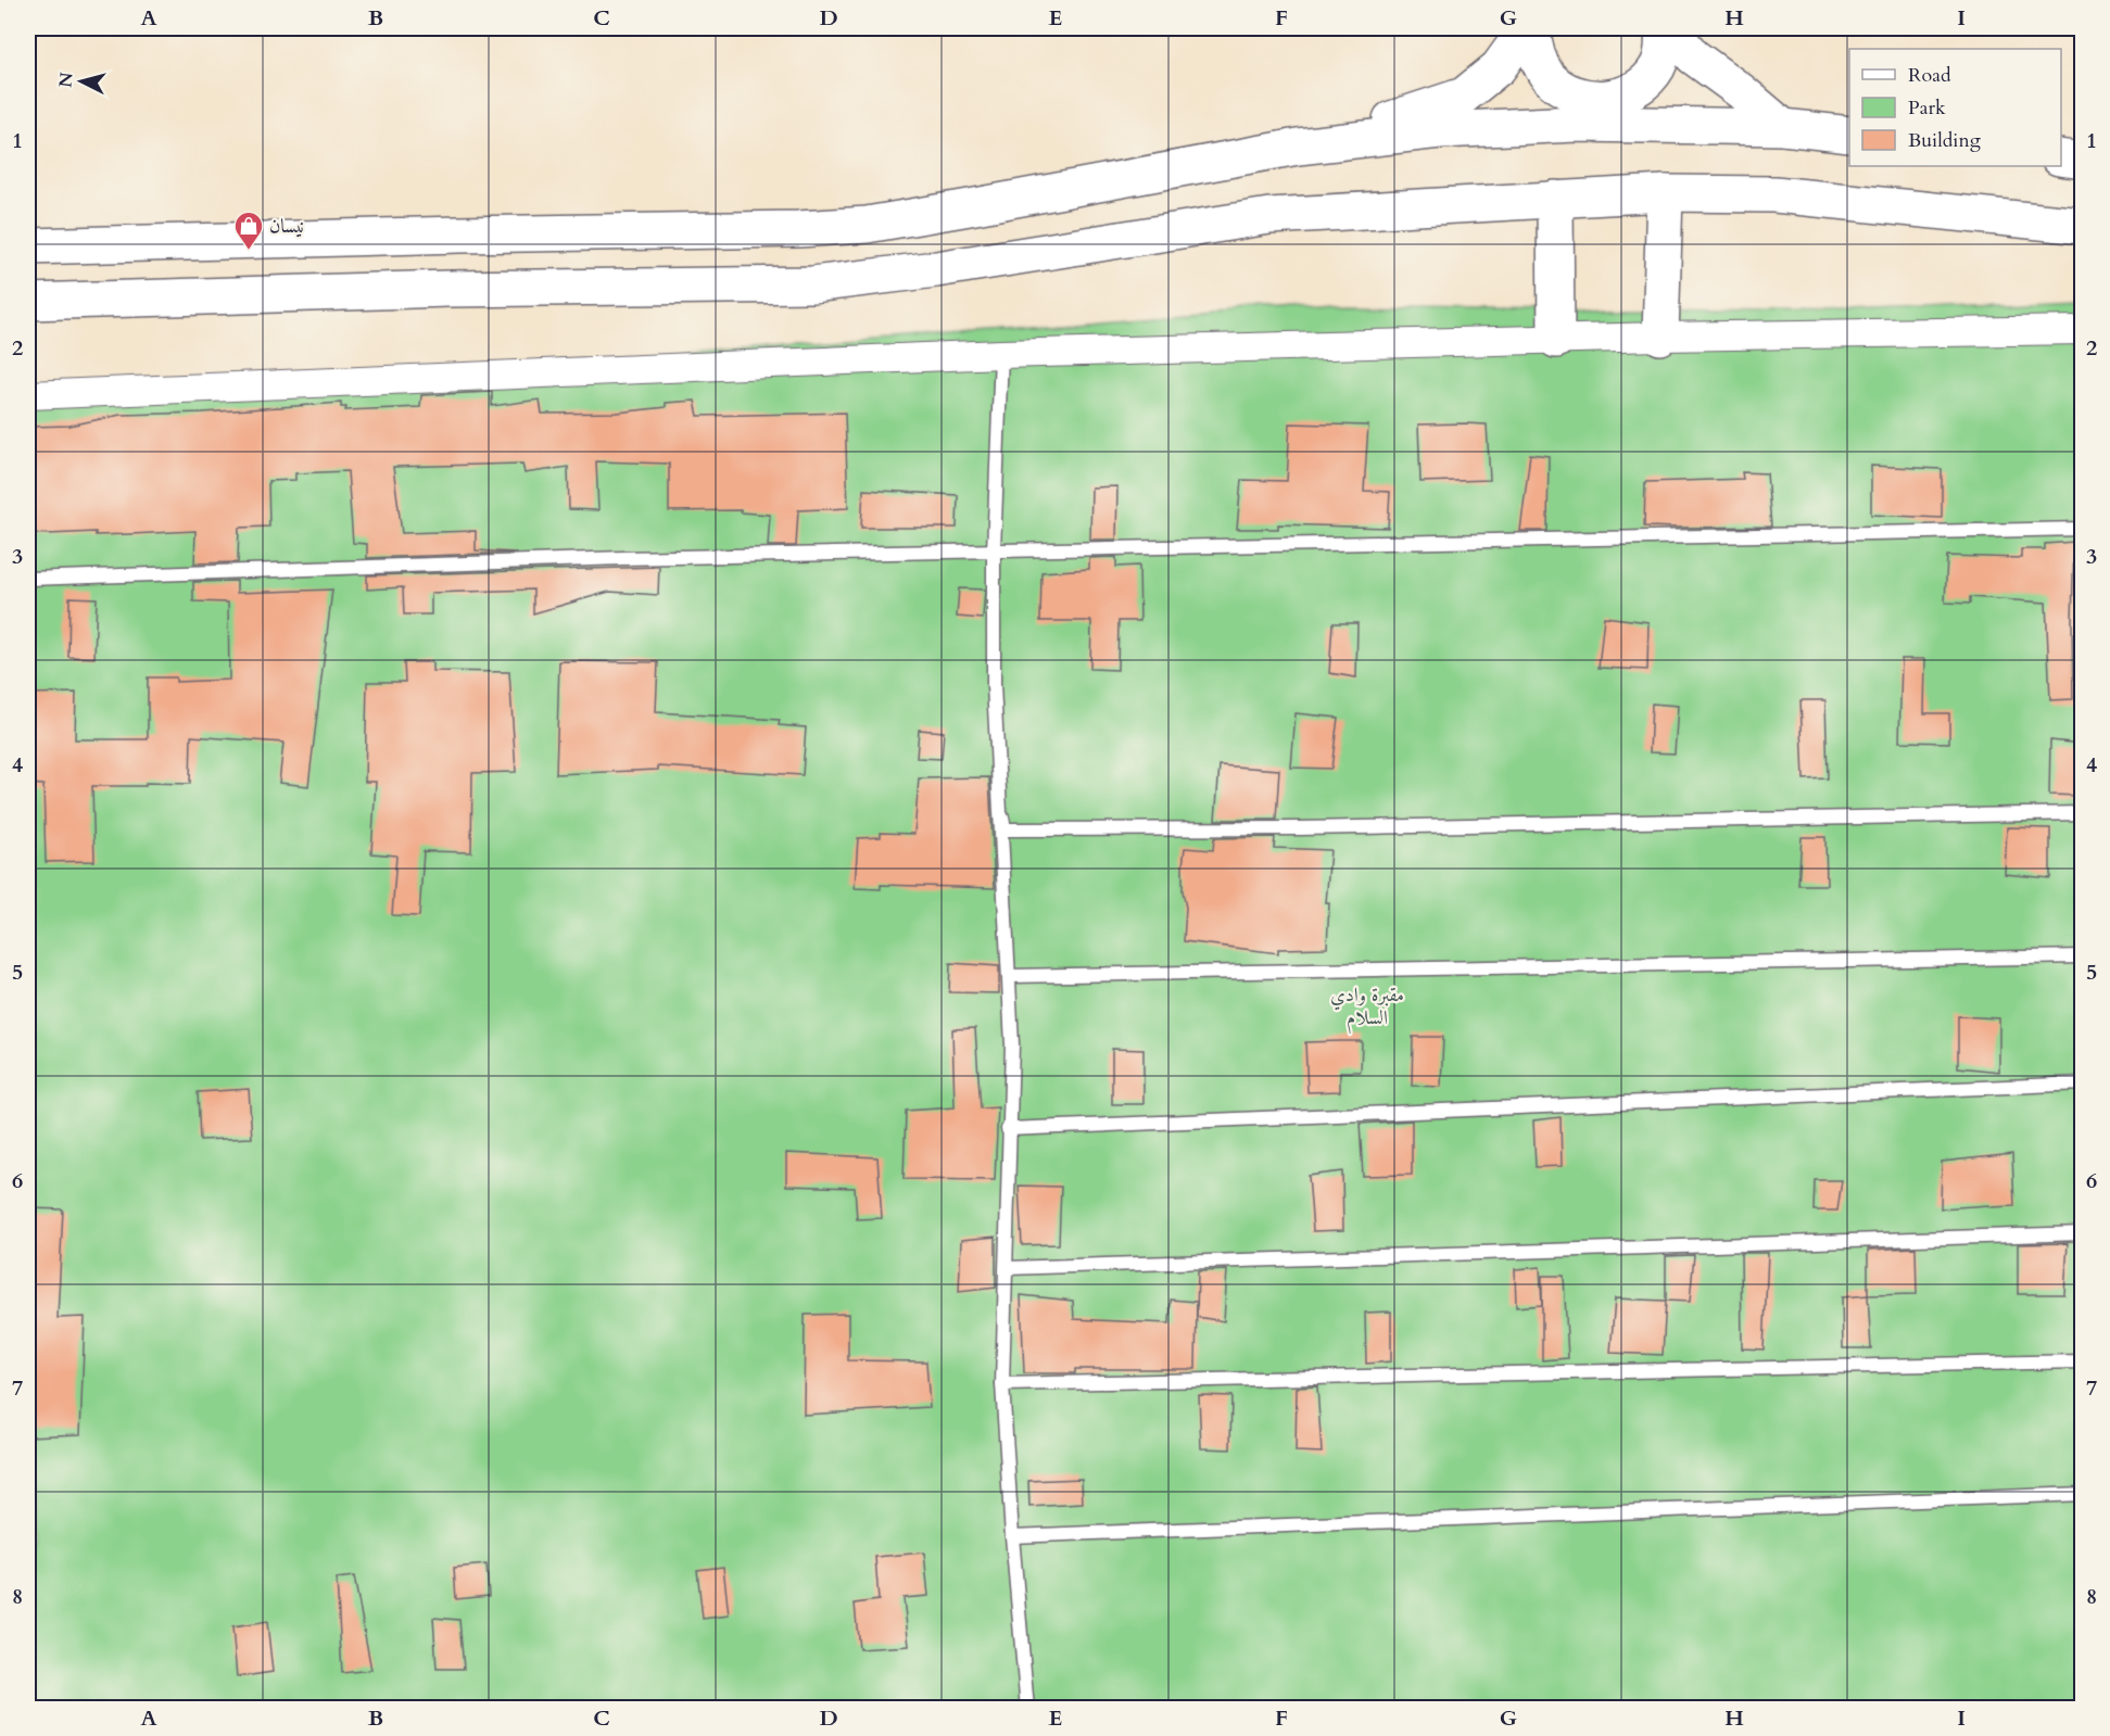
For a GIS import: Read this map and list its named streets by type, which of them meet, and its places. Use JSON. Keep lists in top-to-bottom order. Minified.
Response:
{"parks":["مقبرة وادي السلام"],"places":{"shop":["نيسان"]},"legend":["Road","Park","Building"],"north":"left","grid":{"columns":["A","B","C","D","E","F","G","H","I"],"rows":["1","2","3","4","5","6","7","8"]}}
